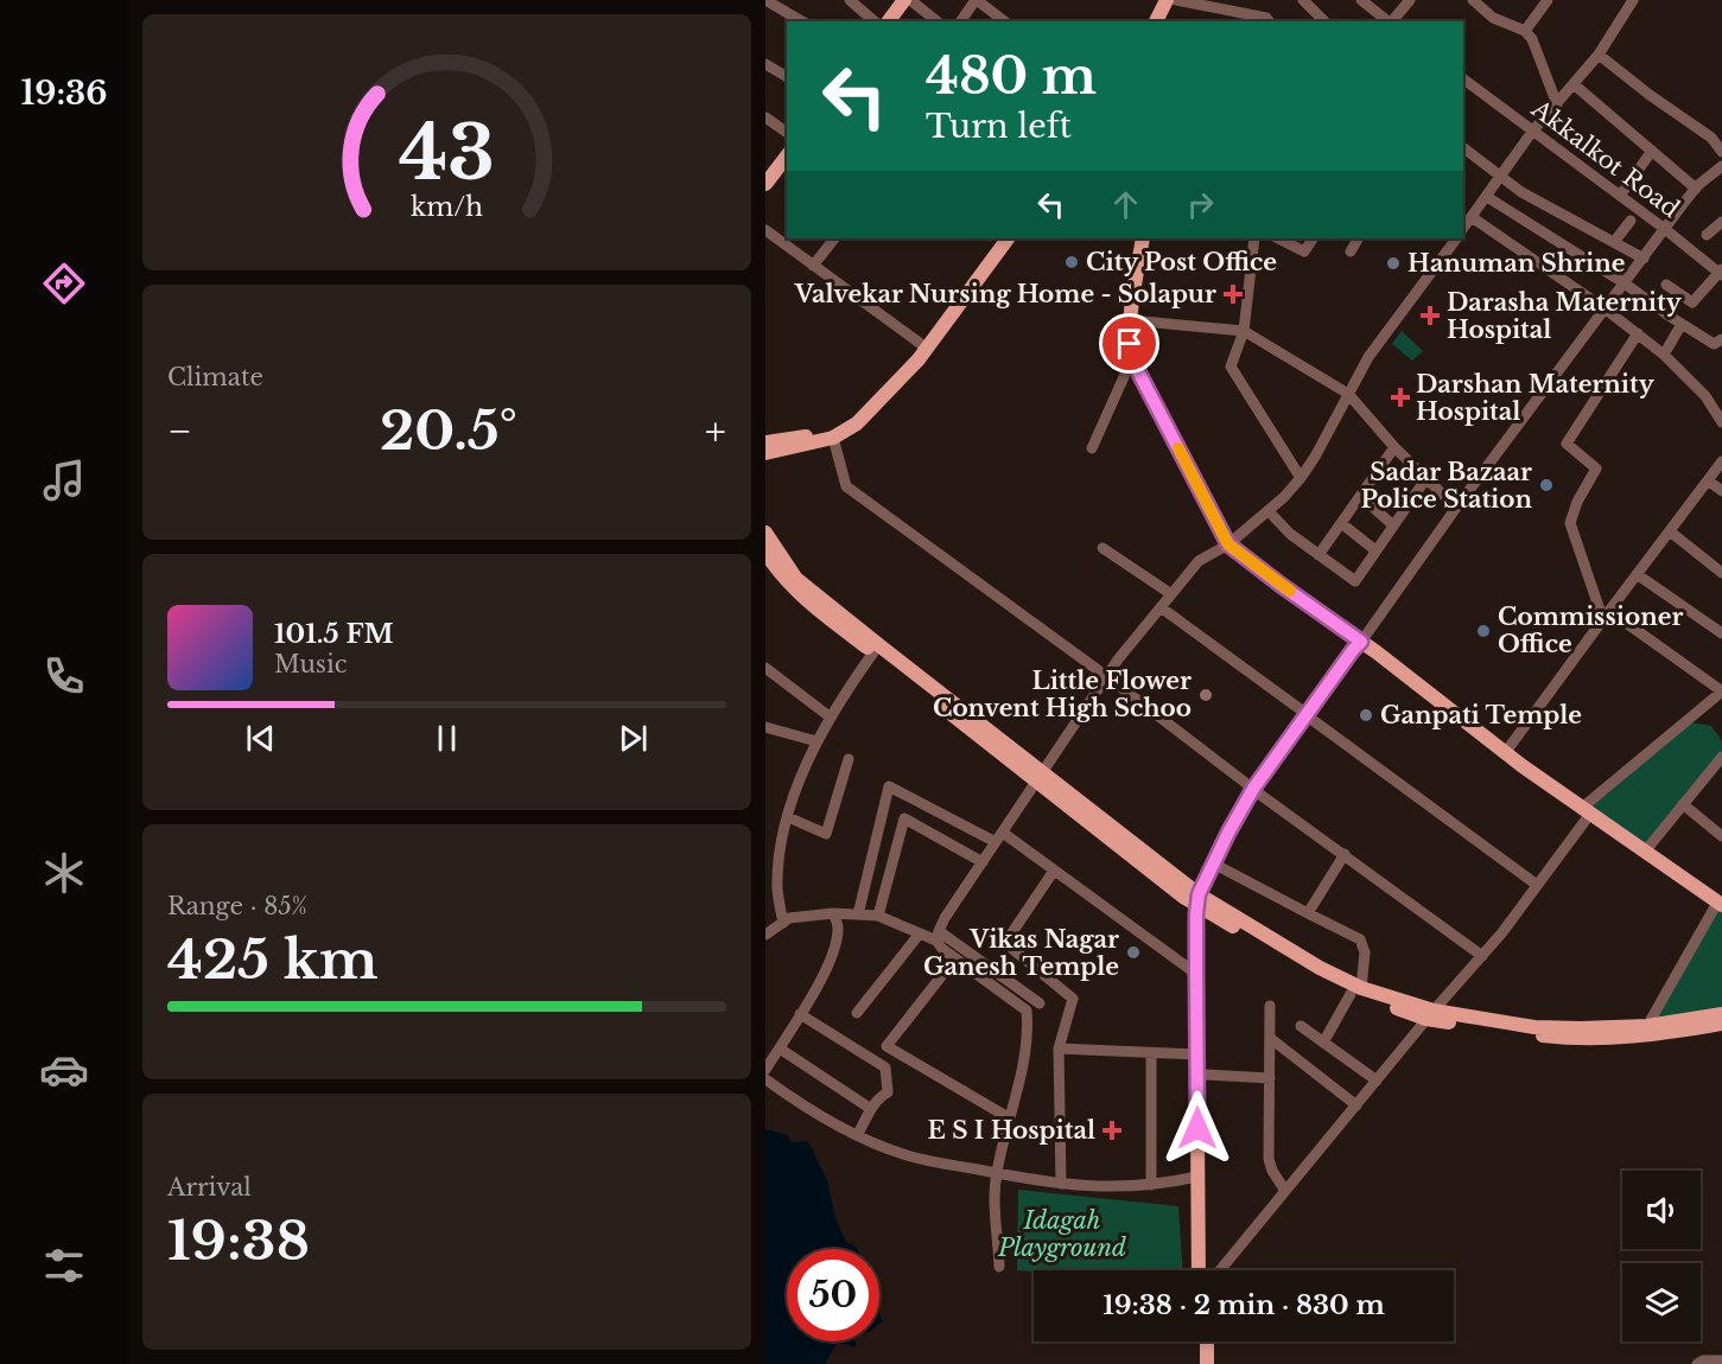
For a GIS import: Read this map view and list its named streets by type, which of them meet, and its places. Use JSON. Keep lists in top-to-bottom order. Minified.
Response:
{"streets":{"street":["Akkalkot Road"]},"parks":["Idagah Playground"],"places":{"other":["City Post Office","Hanuman Shrine","Sadar Bazaar Police Station","Commissioner Office","Little Flower Convent High Schoo","Ganpati Temple","Vikas Nagar Ganesh Temple"],"health":["Valvekar Nursing Home - Solapur","Darasha Maternity Hospital","Darshan Maternity Hospital","E S I Hospital"]},"page":{"tabs":"19:36","turn":["480 m","Turn left"],"tile":["Climate",["Range · 85%","425 km"],["Arrival","19:38"]],"heat":["−","20.5°","+"],"song":["101.5 FM","Music"],"limit":"50","trip":"19:38 · 2 min · 830 m","gauge":["43","km/h"]}}
